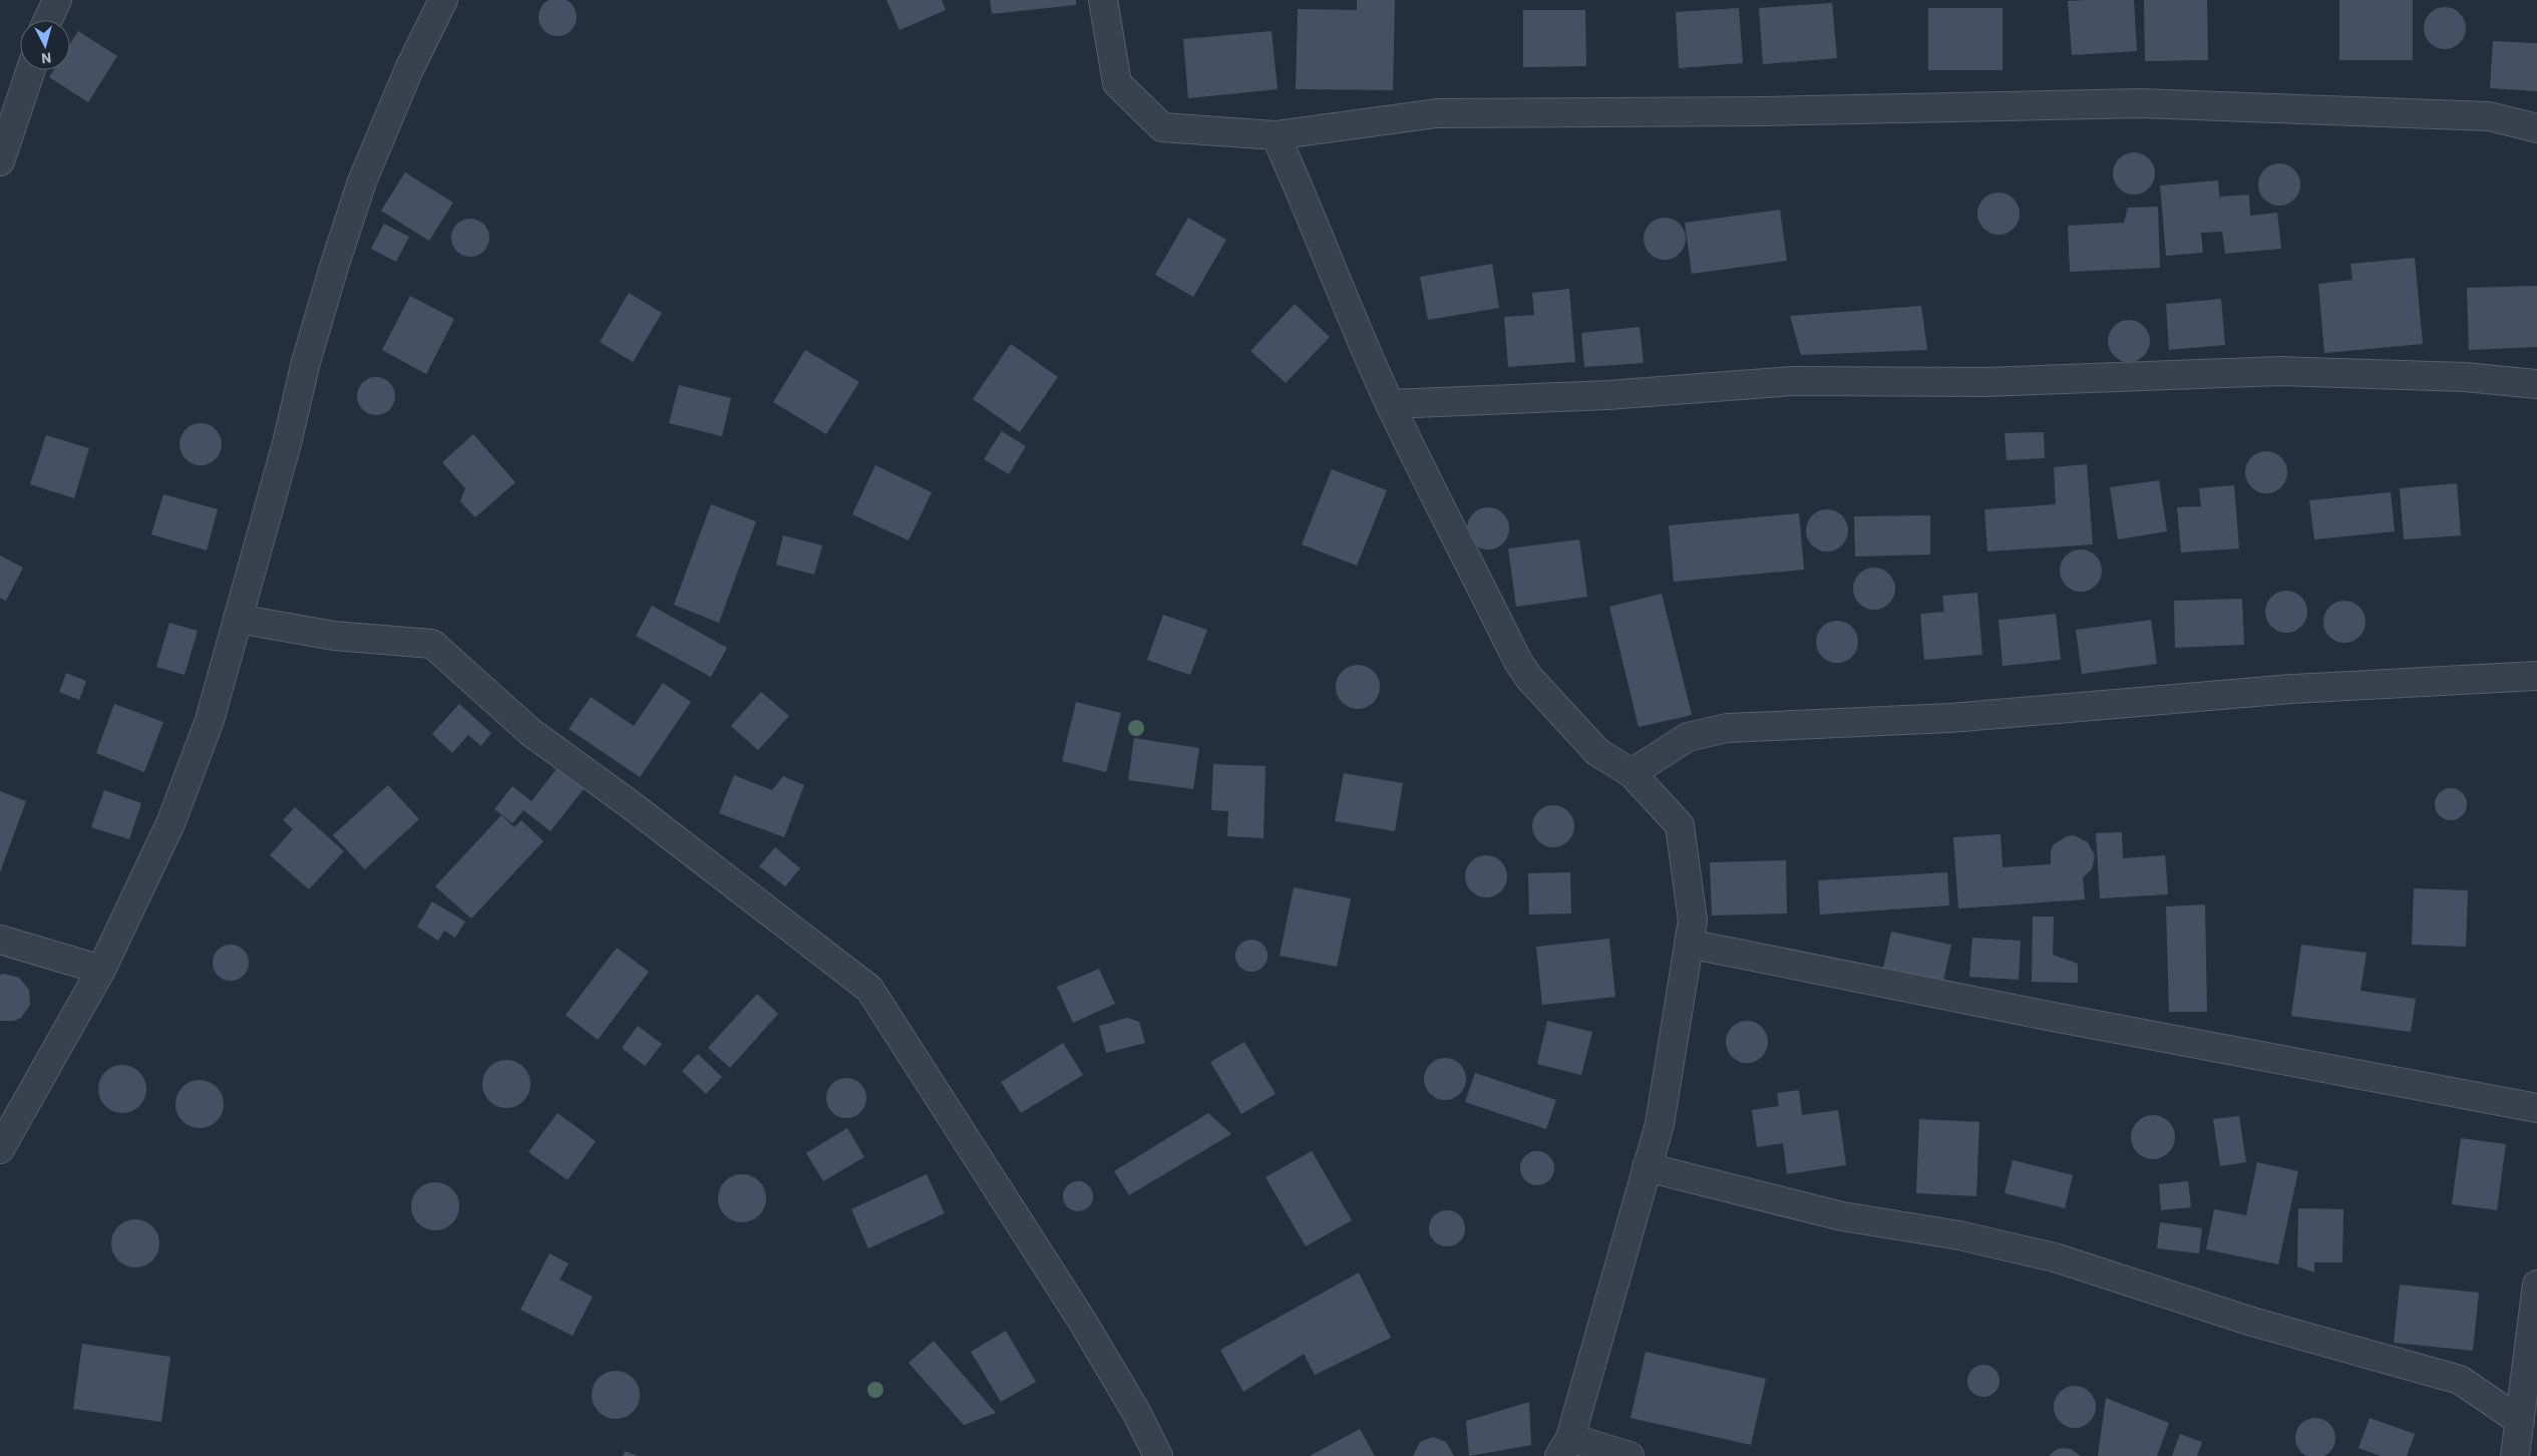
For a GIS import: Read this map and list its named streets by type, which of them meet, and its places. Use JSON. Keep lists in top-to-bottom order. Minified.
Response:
{"north":"bottom"}
